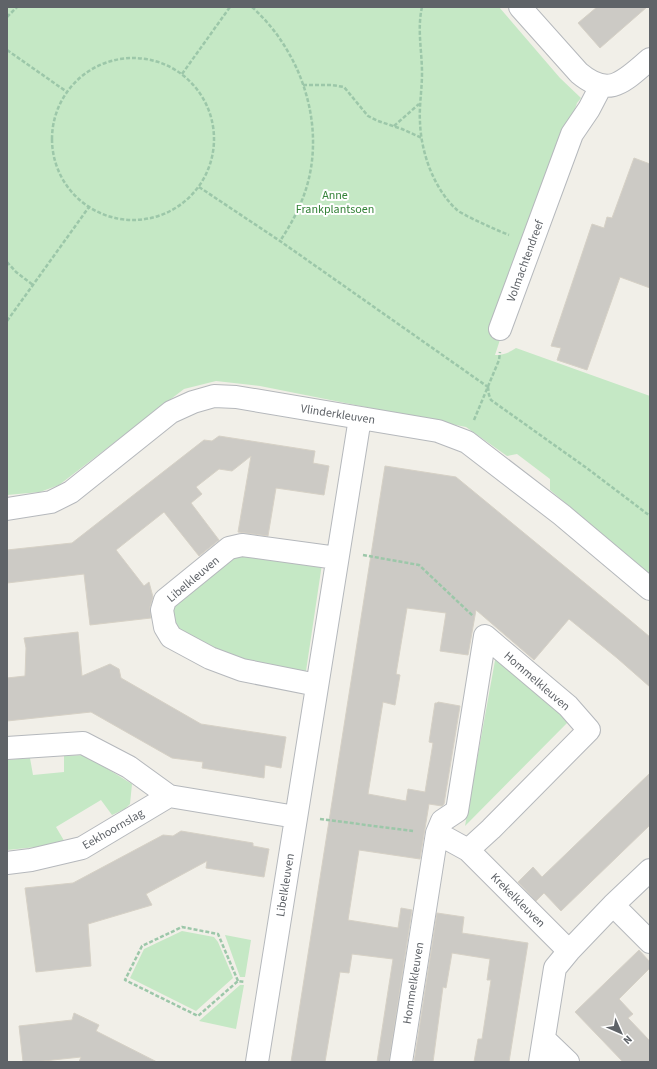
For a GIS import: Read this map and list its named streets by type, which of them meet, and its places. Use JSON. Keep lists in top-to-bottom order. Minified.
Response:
{"streets":{"street":["Volmachtendreef","Vlinderkleuven","Libelkleuven","Hommelkleuven","Eekhoornslag","Krekelkleuven"]},"crossings":[["Vlinderkleuven","Libelkleuven"],["Hommelkleuven","Krekelkleuven"]],"parks":["Anne Frankplantsoen"],"north":"bottom right"}
